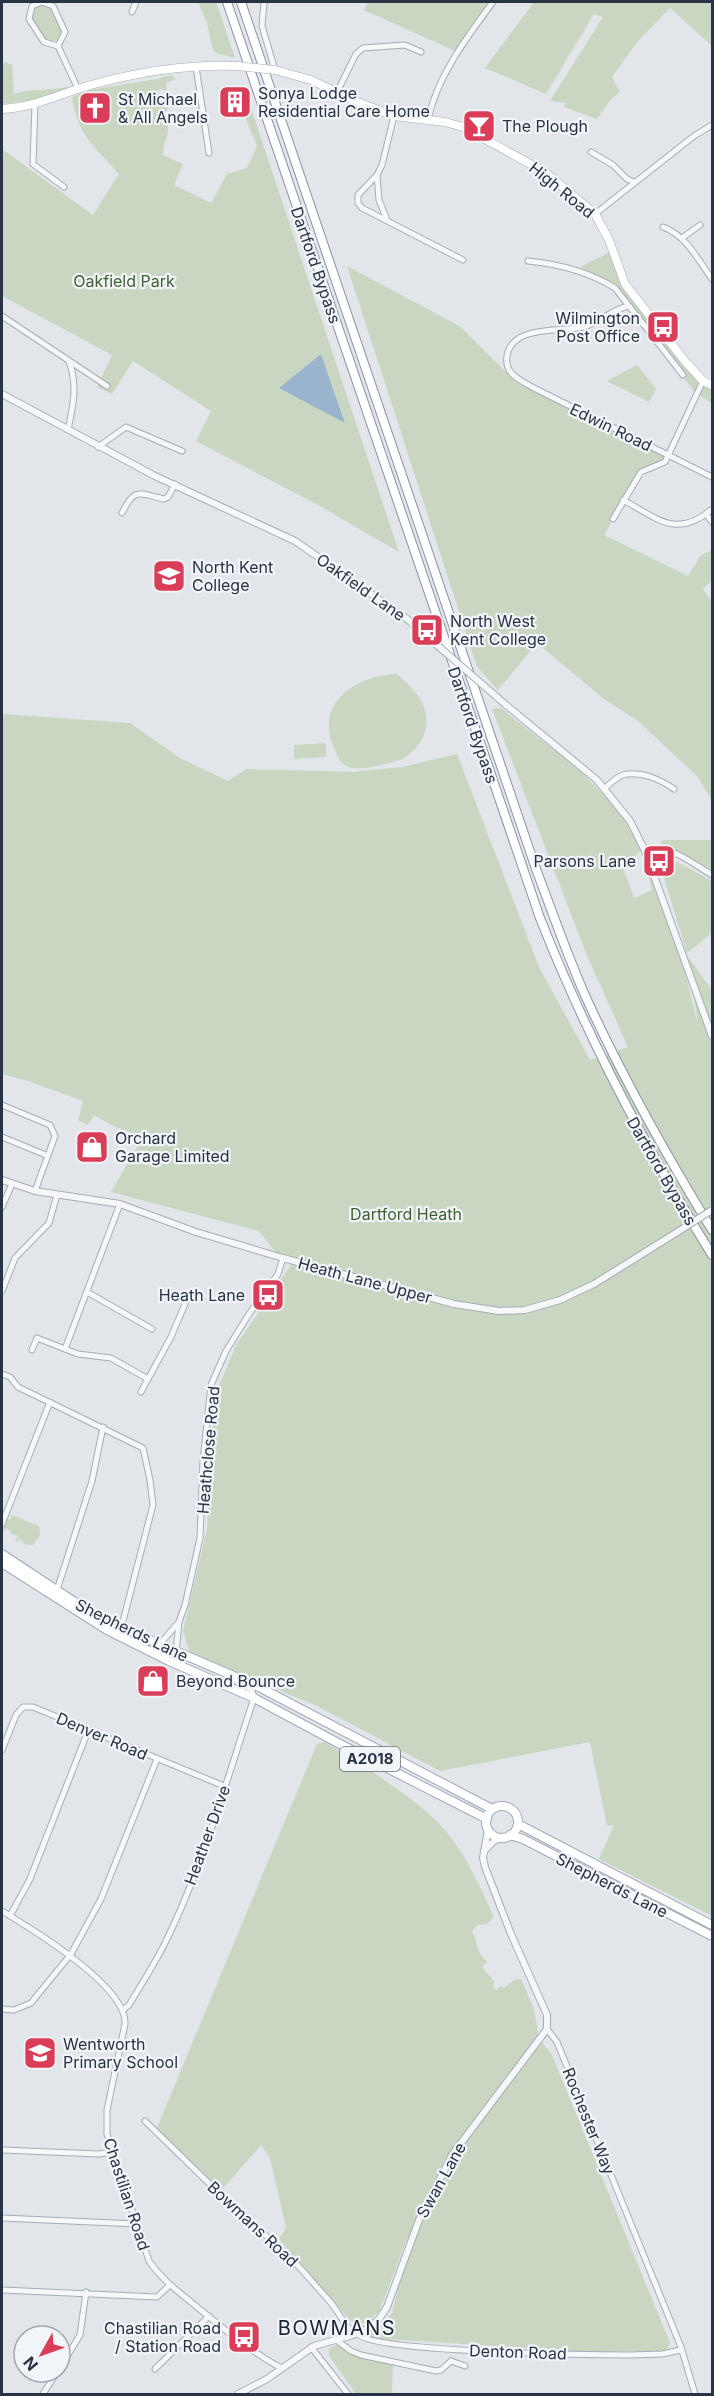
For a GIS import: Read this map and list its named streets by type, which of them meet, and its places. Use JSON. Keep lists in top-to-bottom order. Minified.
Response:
{"streets":{"main road":["High Road","Dartford Bypass","Shepherds Lane","A2018"],"street":["Edwin Road","Oakfield Lane","Heath Lane Upper","Heathclose Road","Denver Road","Heather Drive","Rochester Way","Swan Lane","Chastilian Road","Bowmans Road","Denton Road"]},"crossings":[["Heath Lane Upper","Heathclose Road"],["Heathclose Road","Shepherds Lane"],["Shepherds Lane","A2018"],["Shepherds Lane","Heather Drive"],["Shepherds Lane","Rochester Way"],["Denver Road","Heather Drive"],["A2018","Rochester Way"],["Heather Drive","Chastilian Road"],["Rochester Way","Swan Lane"],["Rochester Way","Denton Road"],["Swan Lane","Bowmans Road"],["Swan Lane","Denton Road"],["Bowmans Road","Denton Road"]],"districts":["BOWMANS"],"parks":["Oakfield Park","Dartford Heath"],"places":{"building":["Sonya Lodge Residential Care Home"],"church":["St Michael & All Angels"],"bar":["The Plough"],"bus stop":["Wilmington Post Office","North West Kent College","Parsons Lane","Heath Lane","Chastilian Road / Station Road"],"school or university":["North Kent College","Wentworth Primary School"],"shop":["Orchard Garage Limited","Beyond Bounce"]},"north":"bottom left"}
